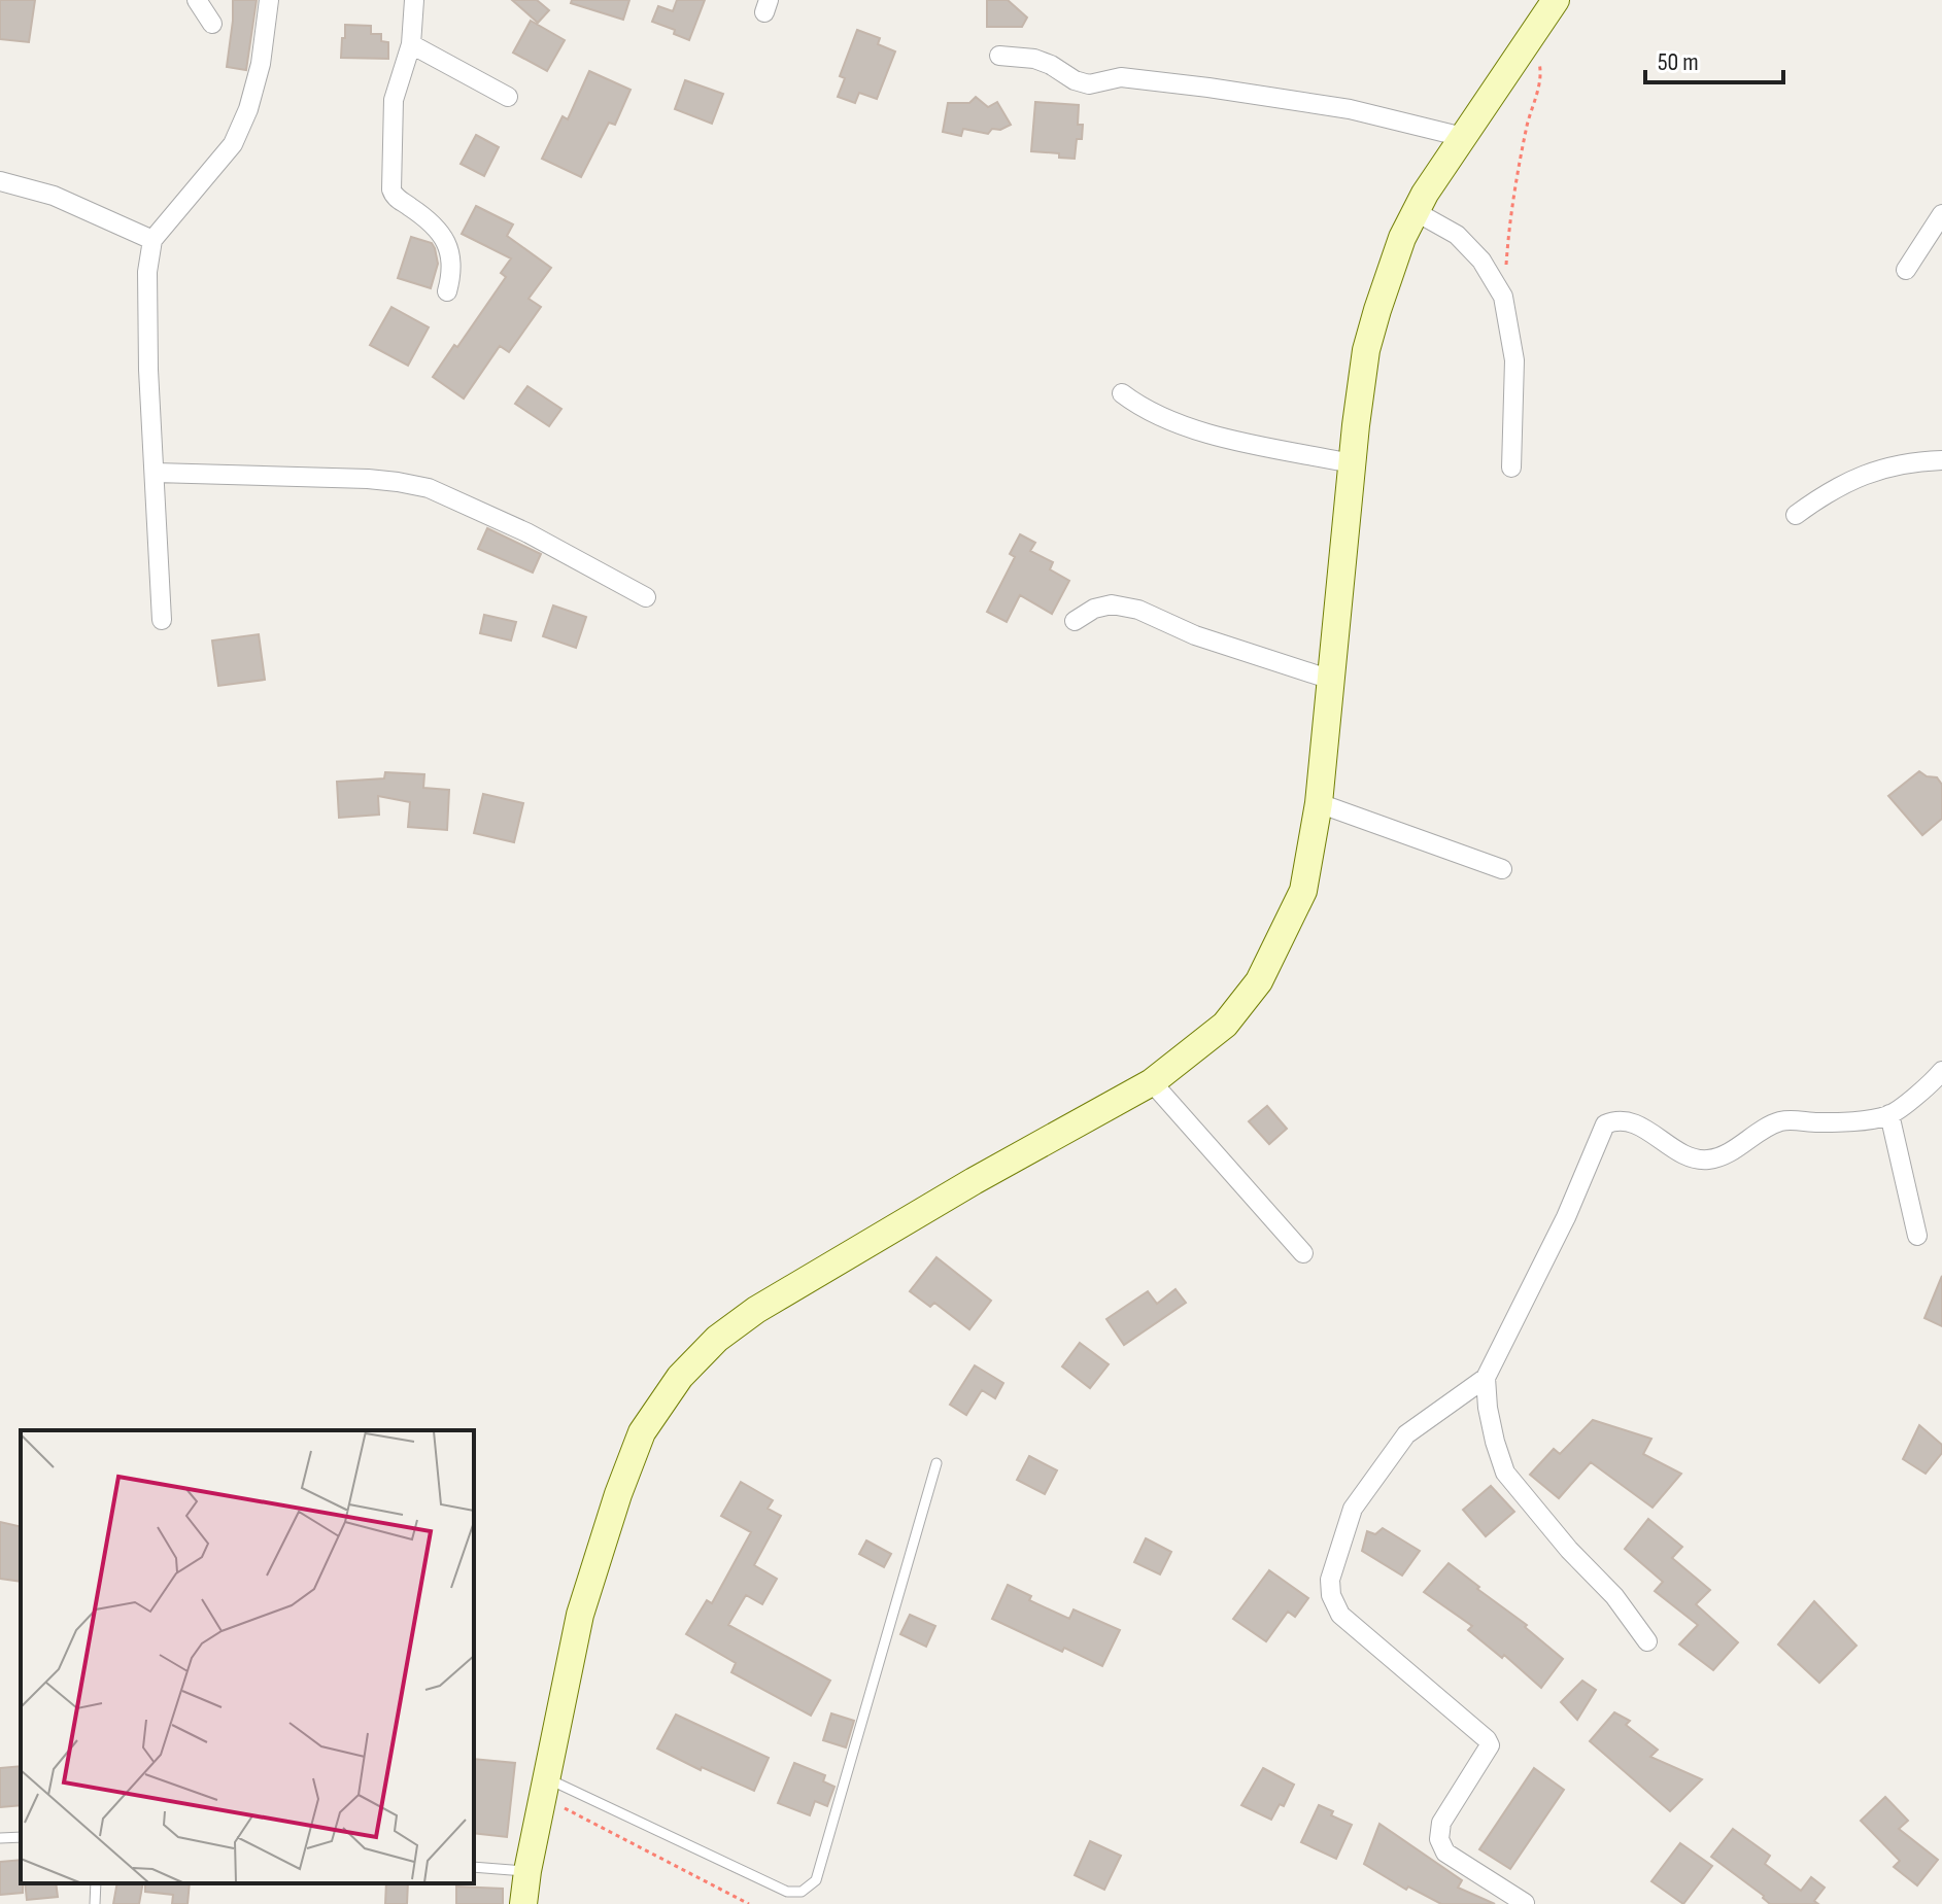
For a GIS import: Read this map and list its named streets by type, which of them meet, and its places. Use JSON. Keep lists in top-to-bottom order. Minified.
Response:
{"scale_bar":"50 m"}
